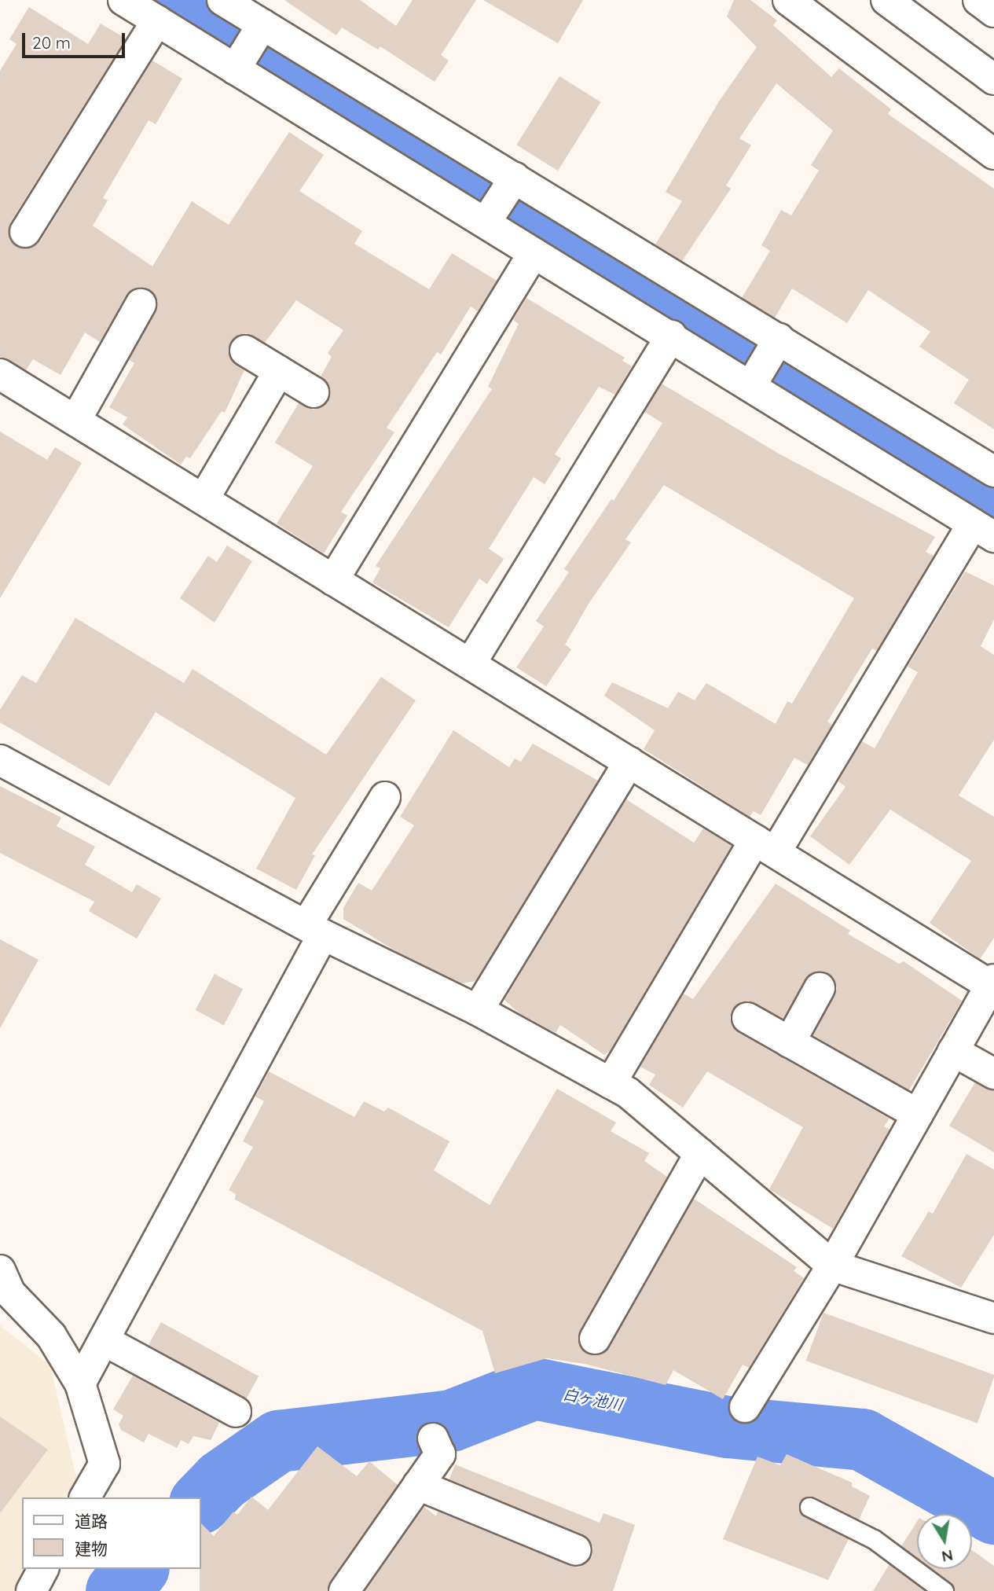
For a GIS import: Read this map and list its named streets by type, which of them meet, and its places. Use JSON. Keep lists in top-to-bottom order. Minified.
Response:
{"water":["白ヶ池川"],"legend":["道路","建物"],"scale_bar":"20 m","north":"bottom"}
